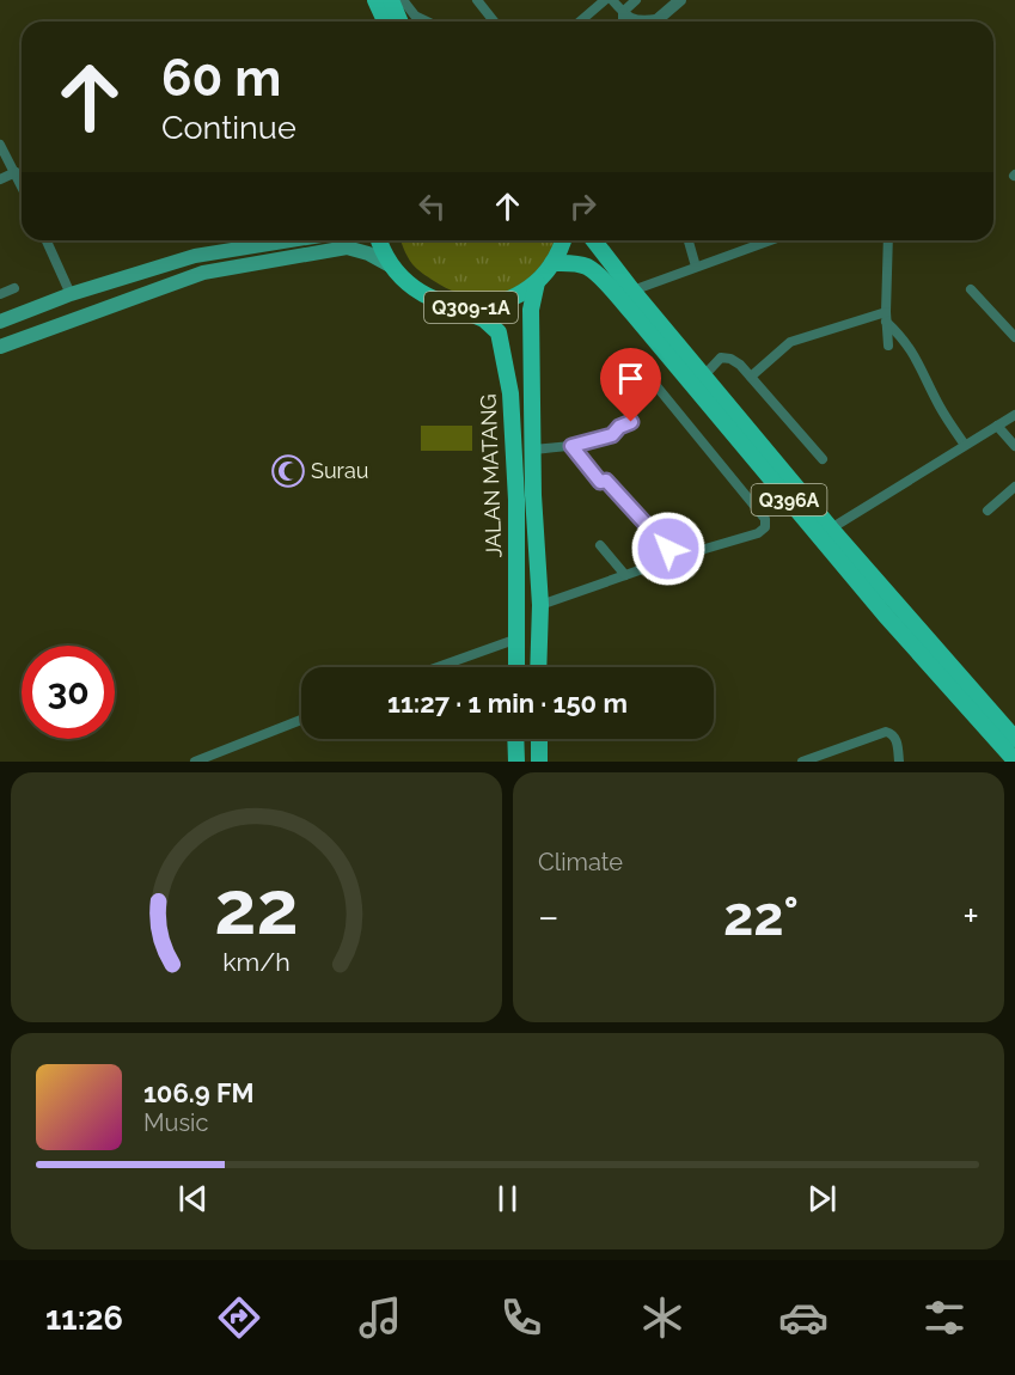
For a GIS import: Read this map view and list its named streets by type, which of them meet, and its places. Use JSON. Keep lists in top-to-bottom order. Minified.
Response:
{"streets":{"main road":["Q309-1A","JALAN MATANG","Q396A"]},"crossings":[["Q309-1A","JALAN MATANG"],["Q309-1A","Q396A"]],"places":{"mosque":["Surau"]},"page":{"turn":["60 m","Continue"],"limit":"30","trip":"11:27 · 1 min · 150 m","tile":"Climate","heat":["−","22°","+"],"song":["106.9 FM","Music"],"tabs":"11:26","gauge":["22","km/h"]}}
